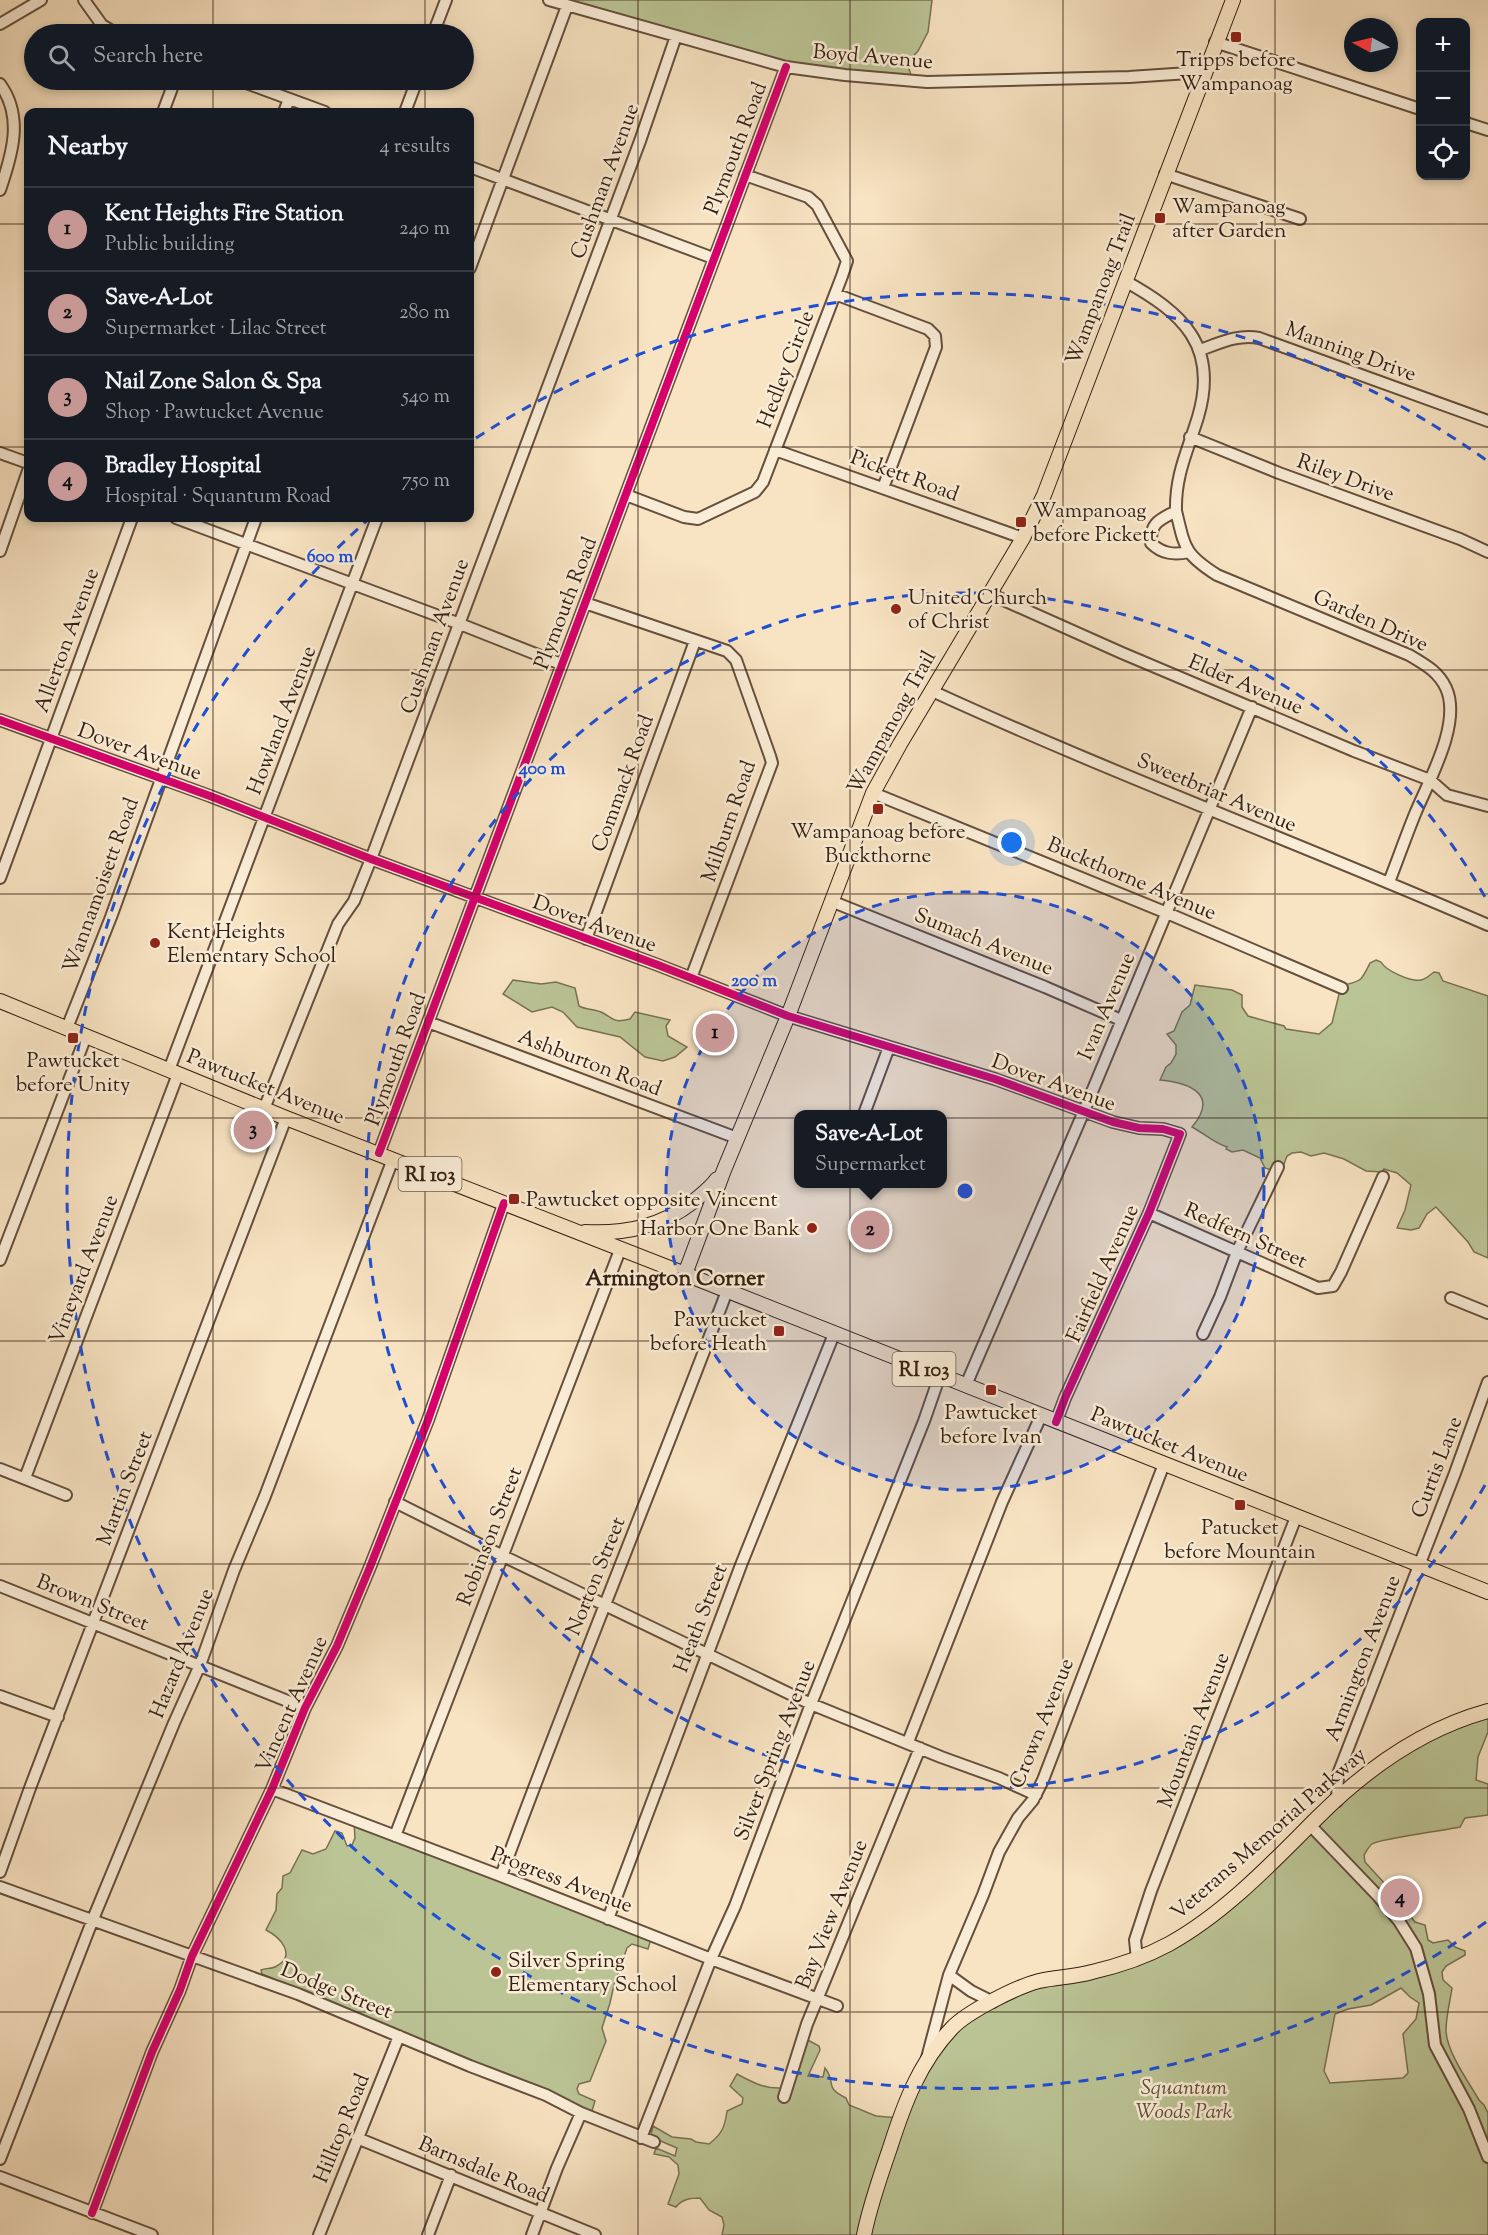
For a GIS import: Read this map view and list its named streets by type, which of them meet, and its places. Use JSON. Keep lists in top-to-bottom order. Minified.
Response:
{"streets":{"main road":["Wampanoag Trail","Pawtucket Avenue","RI 103","Veterans Memorial Parkway"],"street":["Boyd Avenue","Plymouth Road","Cushman Avenue","Manning Drive","Hedley Circle","Pickett Road","Riley Drive","Garden Drive","Allerton Avenue","Elder Avenue","Howland Avenue","Dover Avenue","Commack Road","Sweetbriar Avenue","Milburn Road","Buckthorne Avenue","Wannamoisett Road","Sumach Avenue","Ivan Avenue","Ashburton Road","Redfern Street","Vineyard Avenue","Fairfield Avenue","Curtis Lane","Martin Street","Robinson Street","Norton Street","Brown Street","Heath Street","Hazard Avenue","Armington Avenue","Vincent Avenue","Crown Avenue","Mountain Avenue","Silver Spring Avenue","Progress Avenue","Bay View Avenue","Dodge Street","Hilltop Road","Barnsdale Road"]},"crossings":[["Boyd Avenue","Plymouth Road"],["Boyd Avenue","Cushman Avenue"],["Boyd Avenue","Wampanoag Trail"],["Plymouth Road","Hedley Circle"],["Plymouth Road","Dover Avenue"],["Plymouth Road","Milburn Road"],["Plymouth Road","Ashburton Road"],["Plymouth Road","Pawtucket Avenue"],["Cushman Avenue","Dover Avenue"],["Cushman Avenue","Pawtucket Avenue"],["Wampanoag Trail","Pickett Road"],["Wampanoag Trail","Garden Drive"],["Wampanoag Trail","Elder Avenue"],["Wampanoag Trail","Dover Avenue"],["Wampanoag Trail","Sweetbriar Avenue"],["Wampanoag Trail","Buckthorne Avenue"],["Wampanoag Trail","Sumach Avenue"],["Wampanoag Trail","Ashburton Road"],["Wampanoag Trail","Pawtucket Avenue"],["Manning Drive","Garden Drive"],["Hedley Circle","Pickett Road"],["Riley Drive","Garden Drive"],["Garden Drive","Elder Avenue"],["Garden Drive","Sweetbriar Avenue"],["Allerton Avenue","Dover Avenue"],["Elder Avenue","Ivan Avenue"],["Howland Avenue","Dover Avenue"],["Howland Avenue","Pawtucket Avenue"],["Howland Avenue","Vineyard Avenue"],["Dover Avenue","Commack Road"],["Dover Avenue","Milburn Road"],["Dover Avenue","Wannamoisett Road"],["Dover Avenue","Ivan Avenue"],["Dover Avenue","Fairfield Avenue"],["Commack Road","Milburn Road"],["Sweetbriar Avenue","Ivan Avenue"],["Buckthorne Avenue","Ivan Avenue"],["Wannamoisett Road","Pawtucket Avenue"],["Sumach Avenue","Ivan Avenue"],["Ivan Avenue","Pawtucket Avenue"],["Pawtucket Avenue","Vineyard Avenue"],["Pawtucket Avenue","Fairfield Avenue"],["Pawtucket Avenue","Curtis Lane"],["Pawtucket Avenue","Martin Street"],["Pawtucket Avenue","Robinson Street"],["Pawtucket Avenue","Norton Street"],["Pawtucket Avenue","Heath Street"],["Pawtucket Avenue","Hazard Avenue"],["Pawtucket Avenue","Armington Avenue"],["Pawtucket Avenue","Vincent Avenue"],["Pawtucket Avenue","Crown Avenue"],["Pawtucket Avenue","Mountain Avenue"],["Pawtucket Avenue","Silver Spring Avenue"],["Redfern Street","Fairfield Avenue"],["Curtis Lane","Armington Avenue"],["Martin Street","Brown Street"],["Robinson Street","Progress Avenue"],["Norton Street","Progress Avenue"],["Brown Street","Hazard Avenue"],["Brown Street","Vincent Avenue"],["Heath Street","Progress Avenue"],["Hazard Avenue","Dodge Street"],["Armington Avenue","Veterans Memorial Parkway"],["Vincent Avenue","Progress Avenue"],["Vincent Avenue","Dodge Street"],["Crown Avenue","Veterans Memorial Parkway"],["Mountain Avenue","Veterans Memorial Parkway"],["Silver Spring Avenue","Progress Avenue"],["Silver Spring Avenue","Dodge Street"],["Progress Avenue","Bay View Avenue"],["Dodge Street","Hilltop Road"],["Hilltop Road","Barnsdale Road"]],"districts":["Armington Corner"],"parks":["Squantum Woods Park"],"places":{"transit":["Tripps before Wampanoag","Wampanoag after Garden","Wampanoag before Pickett","Wampanoag before Buckthorne","Pawtucket before Unity","Pawtucket opposite Vincent","Pawtucket before Heath","Pawtucket before Ivan","Patucket before Mountain"],"other":["United Church of Christ","Kent Heights Elementary School","Harbor One Bank","Silver Spring Elementary School"]},"north":"left","page":{"map_buttons":["+","−"],"search":"Search here","heading":["Nearby","4 results"],"list":[{"mark":"1","name":"Kent Heights Fire Station","note":"Public building","value":"240 m"},{"mark":"2","name":"Save-A-Lot","note":"Supermarket · Lilac Street","value":"280 m"},{"mark":"3","name":"Nail Zone Salon & Spa","note":"Shop · Pawtucket Avenue","value":"540 m"},{"mark":"4","name":"Bradley Hospital","note":"Hospital · Squantum Road","value":"750 m"}],"pins":["1","3","2","4"],"popup":["Save-A-Lot","Supermarket"]},"rings":["600 m","400 m","200 m"]}
